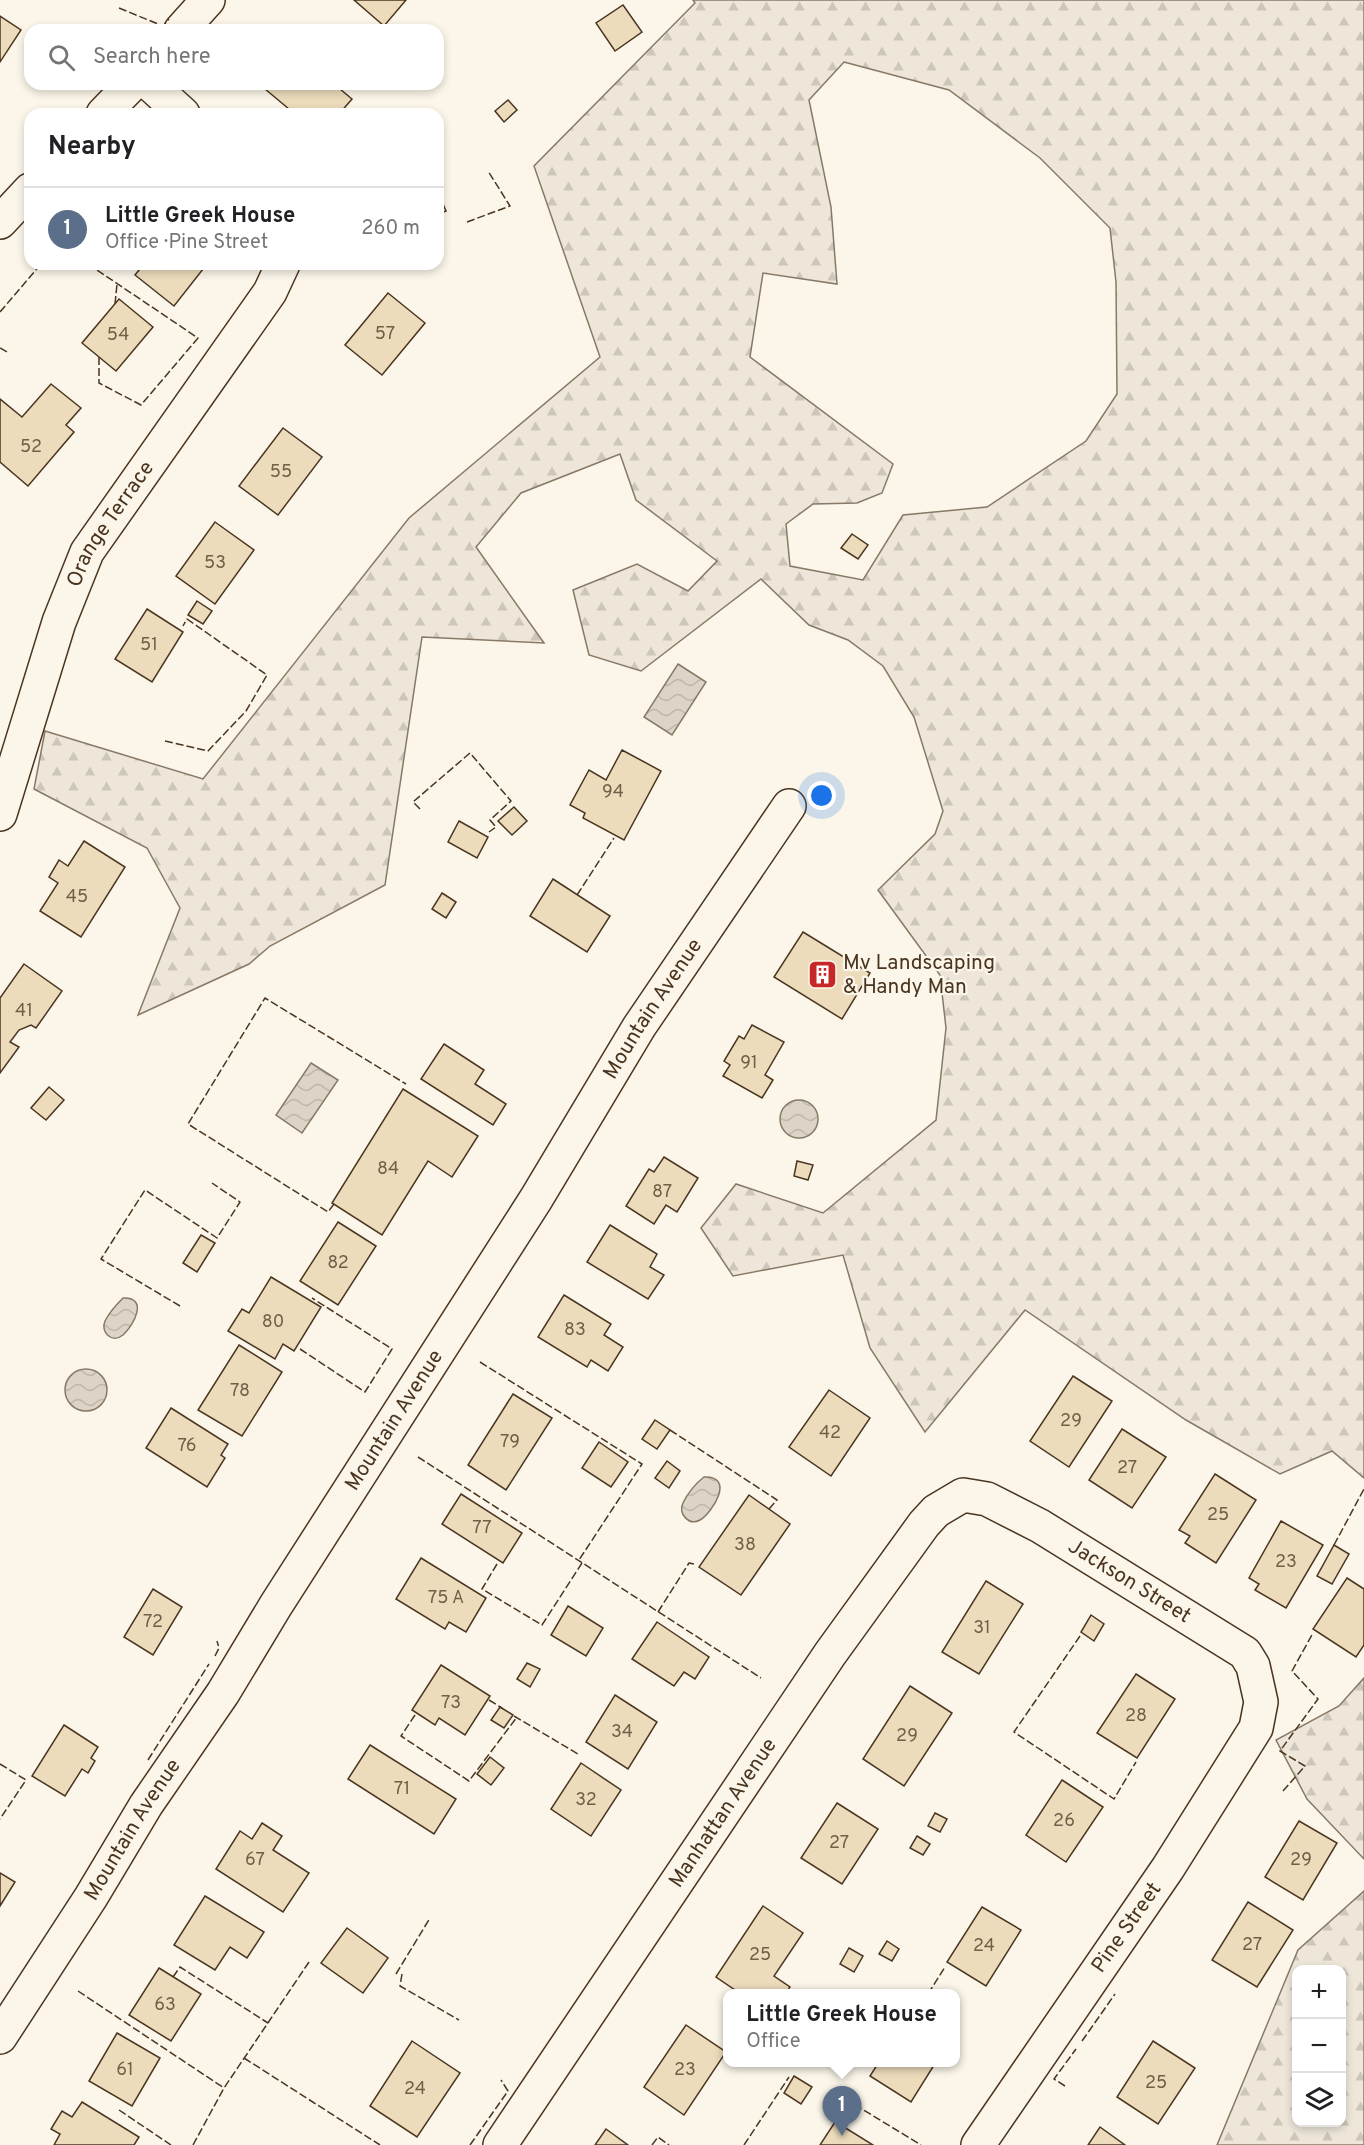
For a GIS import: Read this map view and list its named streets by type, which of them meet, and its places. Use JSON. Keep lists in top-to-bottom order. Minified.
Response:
{"streets":{"street":["Orange Terrace","Mountain Avenue","Jackson Street","Manhattan Avenue","Pine Street"]},"crossings":[["Jackson Street","Manhattan Avenue"],["Jackson Street","Pine Street"]],"places":{"building":["Mv Landscaping & Handy Man"]},"house_numbers":["57","54","52","55","53","51","94","45","41","91","84","87","82","80","83","78","29","42","79","76","27","25","77","38","23","75 A","72","31","73","28","34","29","71","32","26","27","67","29","27","24","25","63","61","23","25","24"],"page":{"search":"Search here","heading":"Nearby","list":[{"mark":"1","name":"Little Greek House","note":"Office · Pine Street","value":"260 m"}],"map_buttons":["+","−"],"popup":["Little Greek House","Office"],"pins":"1"}}
